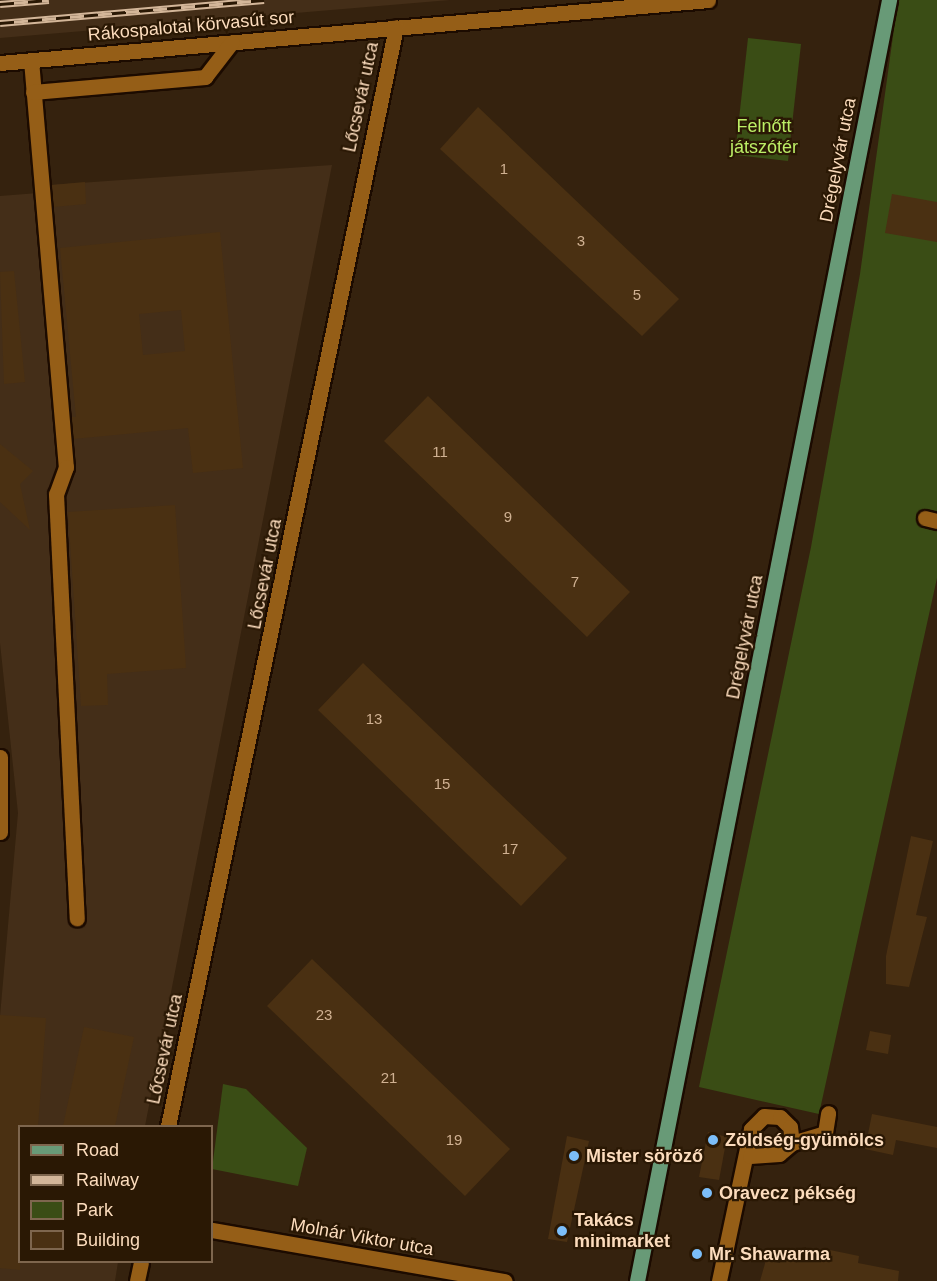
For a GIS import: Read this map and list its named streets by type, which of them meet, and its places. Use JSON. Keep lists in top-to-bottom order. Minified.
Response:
{"streets":{"main road":["Drégelyvár utca"],"street":["Rákospalotai körvasút sor","Lőcsevár utca","Molnár Viktor utca"]},"crossings":[["Rákospalotai körvasút sor","Lőcsevár utca"]],"parks":["Felnőtt játszótér"],"places":["Zöldség-gyümölcs","Mister söröző","Oravecz pékség","Takács minimarket","Mr. Shawarma"],"house_numbers":["1","3","5","11","9","7","13","15","17","23","21","19"],"legend":["Road","Railway","Park","Building"]}
